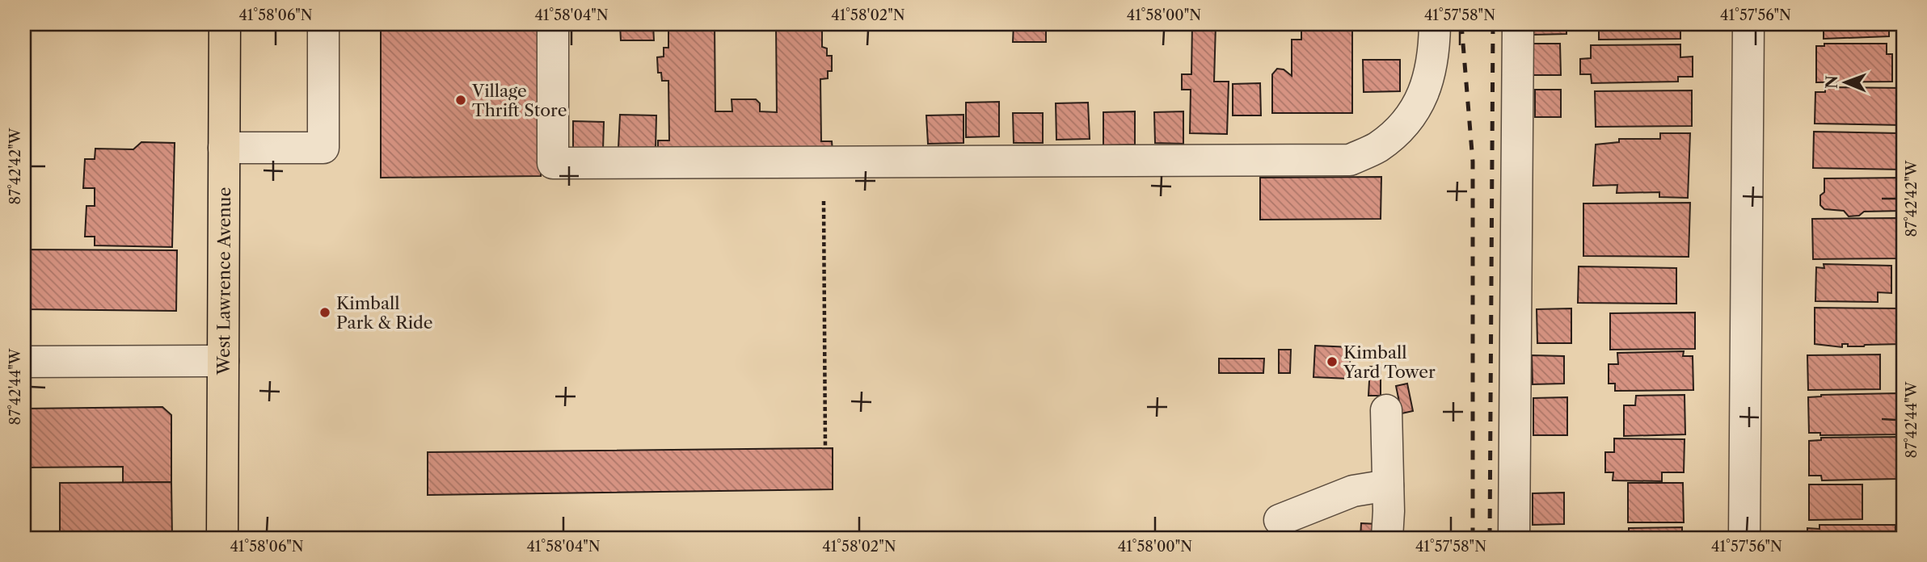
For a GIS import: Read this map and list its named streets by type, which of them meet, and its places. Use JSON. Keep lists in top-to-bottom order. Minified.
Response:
{"streets":{"main road":["West Lawrence Avenue"]},"places":["Village Thrift Store","Kimball Park & Ride","Kimball Yard Tower"],"north":"left","coordinates":["41°58'06\"N","41°58'04\"N","41°58'02\"N","41°58'00\"N","41°57'58\"N","41°57'56\"N","87°42'42\"W","87°42'44\"W"]}
